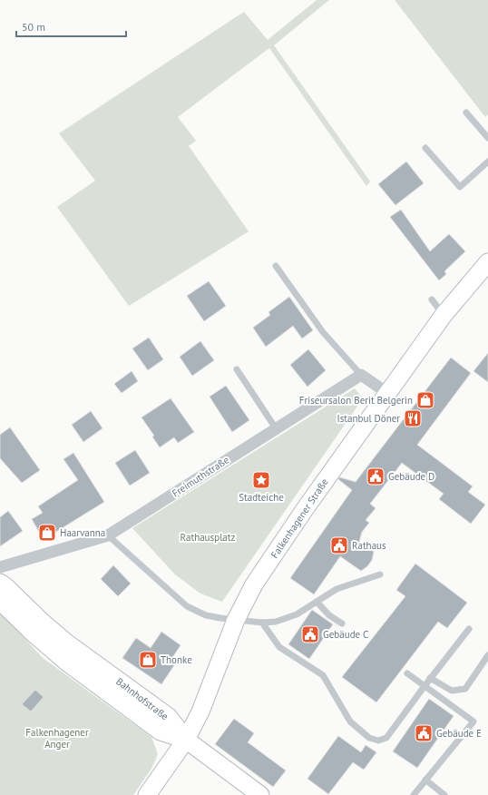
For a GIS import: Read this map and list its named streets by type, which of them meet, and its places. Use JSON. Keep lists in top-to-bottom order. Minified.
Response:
{"streets":{"main road":["Falkenhagener Straße","Bahnhofstraße"],"street":["Freimuthstraße"]},"crossings":[["Falkenhagener Straße","Bahnhofstraße"]],"parks":["Rathausplatz","Falkenhagener Anger"],"places":{"shop":["Friseursalon Berit Belgerin","Haarvanna","Thonke"],"restaurant":["Istanbul Döner"],"public building":["Gebäude D","Rathaus","Gebäude C","Gebäude E"],"place":["Stadteiche"]},"scale_bar":"50 m"}
